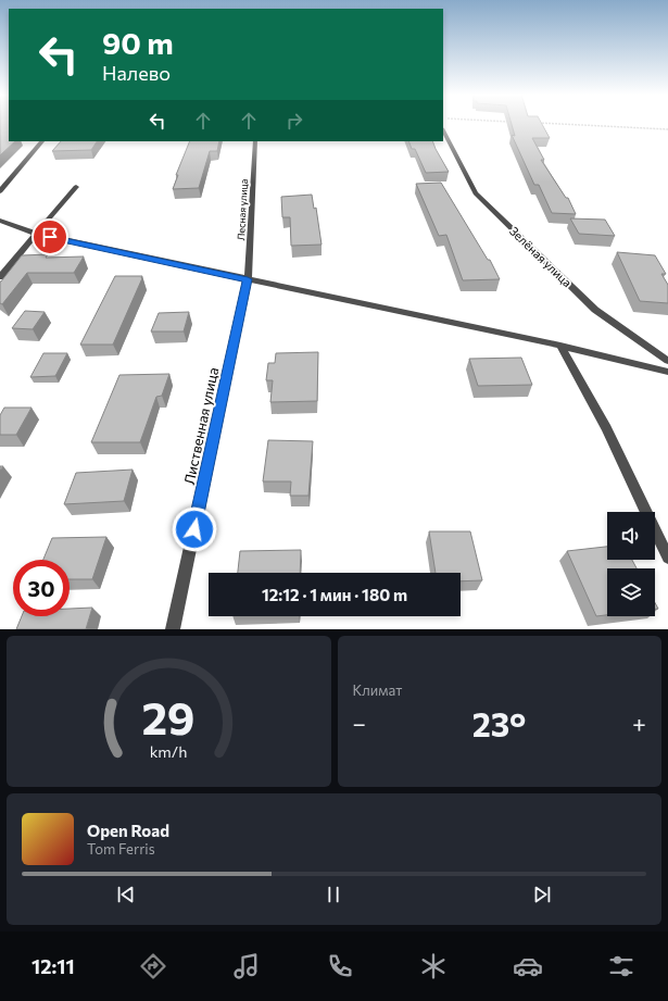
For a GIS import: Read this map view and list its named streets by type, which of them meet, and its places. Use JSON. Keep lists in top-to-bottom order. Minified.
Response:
{"streets":{"street":["Лесная улица","Зелёная улица","Лиственная улица"]},"crossings":[["Лесная улица","Лиственная улица"]],"page":{"turn":["90 m","Налево"],"limit":"30","trip":"12:12 · 1 мин · 180 m","tile":"Климат","heat":["−","23°","+"],"song":["Open Road","Tom Ferris"],"tabs":"12:11","gauge":["29","km/h"]}}
